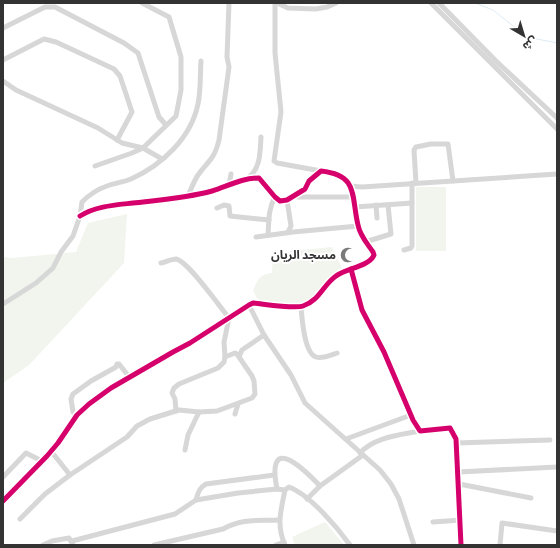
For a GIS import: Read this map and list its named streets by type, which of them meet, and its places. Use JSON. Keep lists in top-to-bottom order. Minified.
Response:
{"places":{"mosque":["مسجد الريان"]},"north":"bottom right"}
